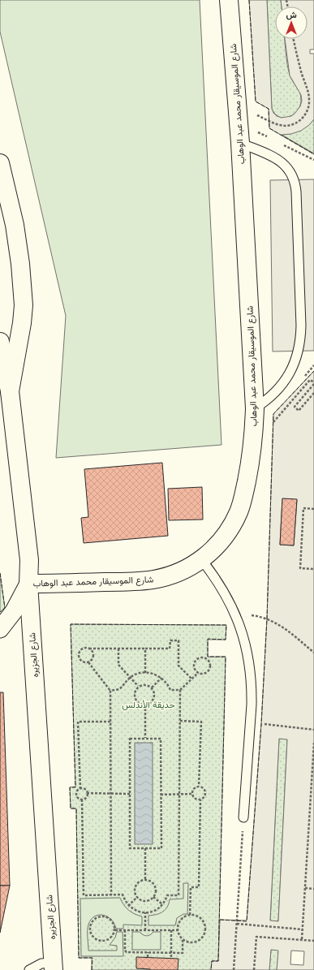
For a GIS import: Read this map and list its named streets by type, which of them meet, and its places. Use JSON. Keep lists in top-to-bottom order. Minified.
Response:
{"streets":{"main road":["شارع الموسيقار محمد عبد الوهاب","شارع الجزيره"]},"crossings":[["شارع الموسيقار محمد عبد الوهاب","شارع الجزيره"]],"parks":["حديقة الأندلس"],"north":"top"}
